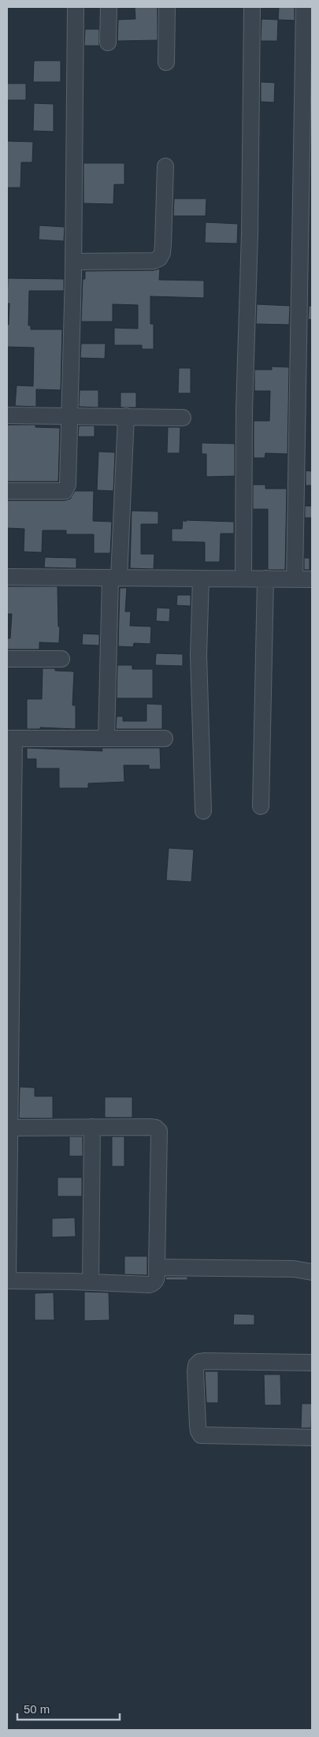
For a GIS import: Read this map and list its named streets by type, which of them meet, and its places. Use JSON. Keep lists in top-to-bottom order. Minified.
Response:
{"scale_bar":"50 m"}
